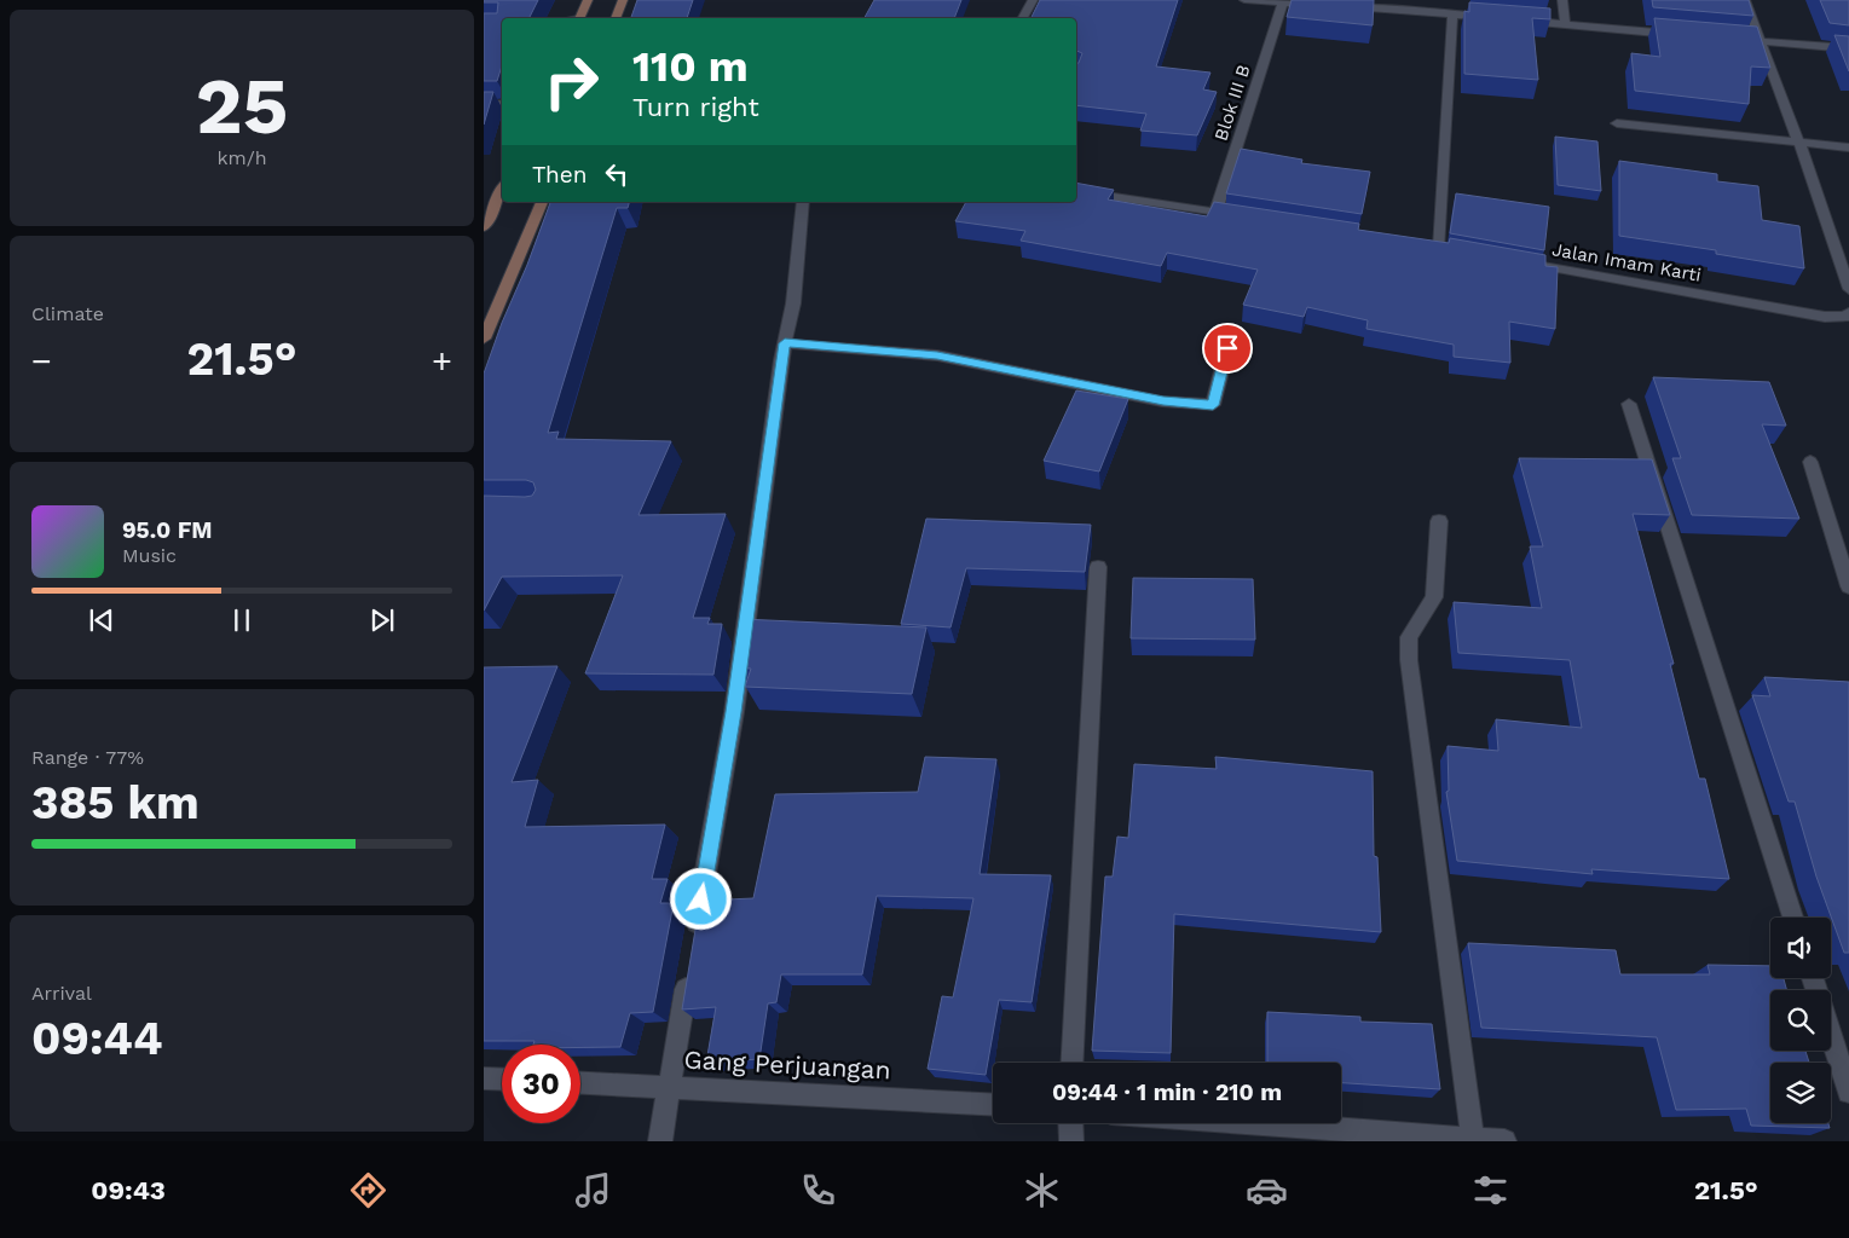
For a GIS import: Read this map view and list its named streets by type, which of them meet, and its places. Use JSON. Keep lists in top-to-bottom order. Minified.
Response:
{"streets":{"street":["Blok III B","Jalan Imam Karti","Gang Perjuangan"]},"page":{"tile":[["25","km/h"],"Climate",["Range · 77%","385 km"],["Arrival","09:44"]],"turn":["110 m","Turn right"],"then":"Then","heat":["−","21.5°","+"],"song":["95.0 FM","Music"],"limit":"30","trip":"09:44 · 1 min · 210 m","tabs":["09:43","21.5°"]}}
